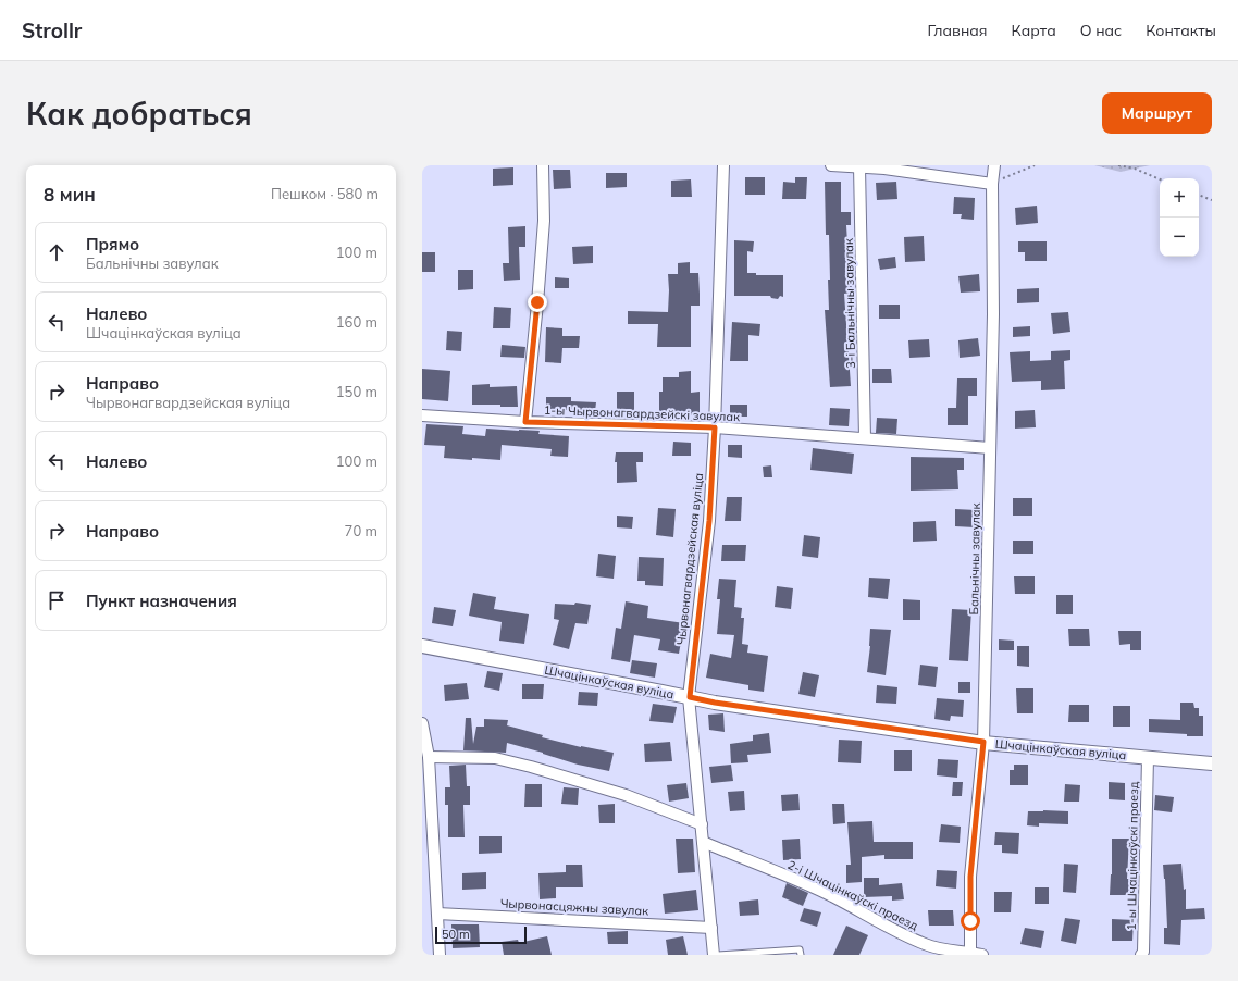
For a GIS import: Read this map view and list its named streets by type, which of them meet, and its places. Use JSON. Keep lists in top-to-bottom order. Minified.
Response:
{"streets":{"street":["3-і Бальнічны завулак","1-ы Чырвонагвардзейскі завулак","Чырвонагвардзейская вуліца","Бальнічны завулак","Шчацінкаўская вуліца","1-ы Шчацінкаўскі праезд","2-і Шчацінкаўскі праезд","Чырвонасцяжны завулак"]},"crossings":[["3-і Бальнічны завулак","1-ы Чырвонагвардзейскі завулак"],["1-ы Чырвонагвардзейскі завулак","Чырвонагвардзейская вуліца"],["1-ы Чырвонагвардзейскі завулак","Бальнічны завулак"],["Чырвонагвардзейская вуліца","Шчацінкаўская вуліца"],["Чырвонагвардзейская вуліца","2-і Шчацінкаўскі праезд"],["Чырвонагвардзейская вуліца","Чырвонасцяжны завулак"],["Бальнічны завулак","Шчацінкаўская вуліца"],["Бальнічны завулак","2-і Шчацінкаўскі праезд"],["Шчацінкаўская вуліца","1-ы Шчацінкаўскі праезд"]],"scale_bar":"50 m","page":{"header":"Strollr","nav":["Главная","Карта","О нас","Контакты"],"buttons":"Маршрут","title":"Как добраться","heading":["8 мин","Пешком · 580 m"],"map_buttons":["+","−"],"list":[["Прямо","Бальнічны завулак","100 m"],["Налево","Шчацінкаўская вуліца","160 m"],["Направо","Чырвонагвардзейская вуліца","150 m"],["Налево","100 m"],["Направо","70 m"],"Пункт назначения"],"scale":"50 m"}}
